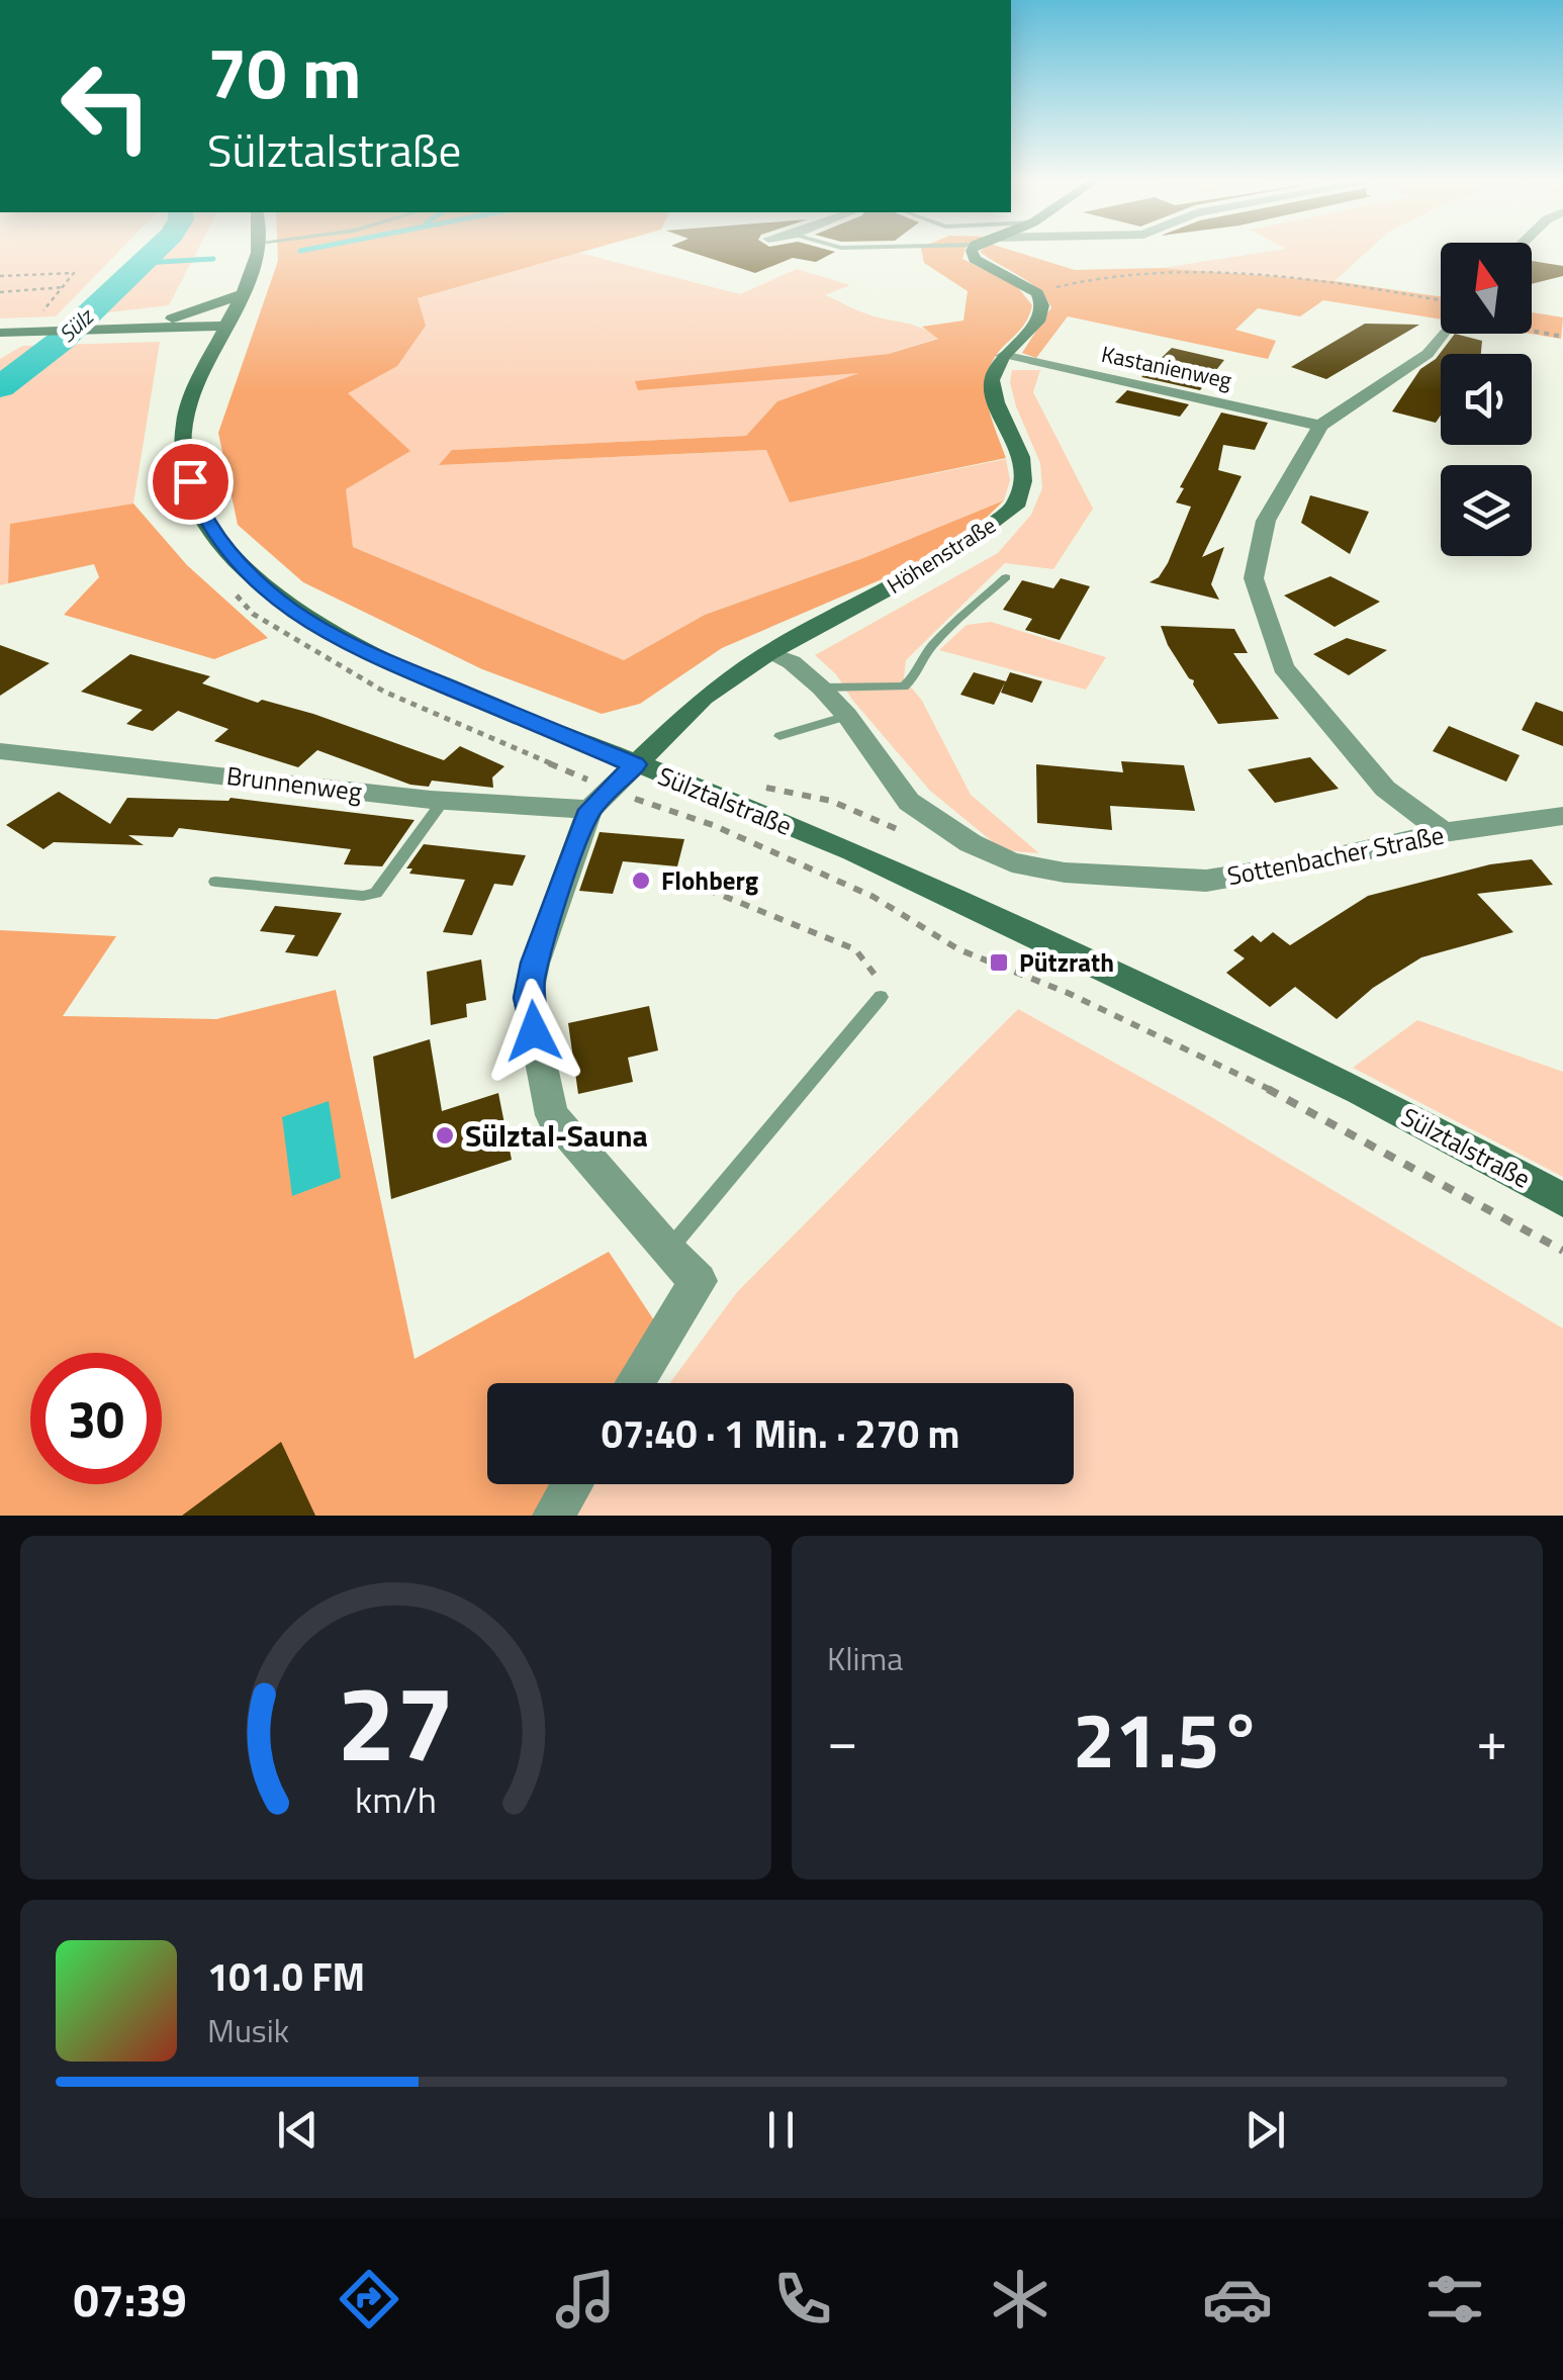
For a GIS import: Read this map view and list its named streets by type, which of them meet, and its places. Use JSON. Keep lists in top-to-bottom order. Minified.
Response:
{"streets":{"main road":["Höhenstraße","Sülztalstraße"],"street":["Kastanienweg","Brunnenweg","Sottenbacher Straße"]},"crossings":[["Kastanienweg","Höhenstraße"],["Höhenstraße","Sülztalstraße"],["Höhenstraße","Sottenbacher Straße"]],"water":["Sülz"],"places":{"other":["Flohberg","Sülztal-Sauna"],"transit":["Pützrath"]},"north":"top","page":{"turn":["70 m","Sülztalstraße"],"limit":"30","trip":"07:40 · 1 Min. · 270 m","tile":"Klima","heat":["−","21.5°","+"],"song":["101.0 FM","Musik"],"tabs":"07:39","gauge":["27","km/h"]}}
